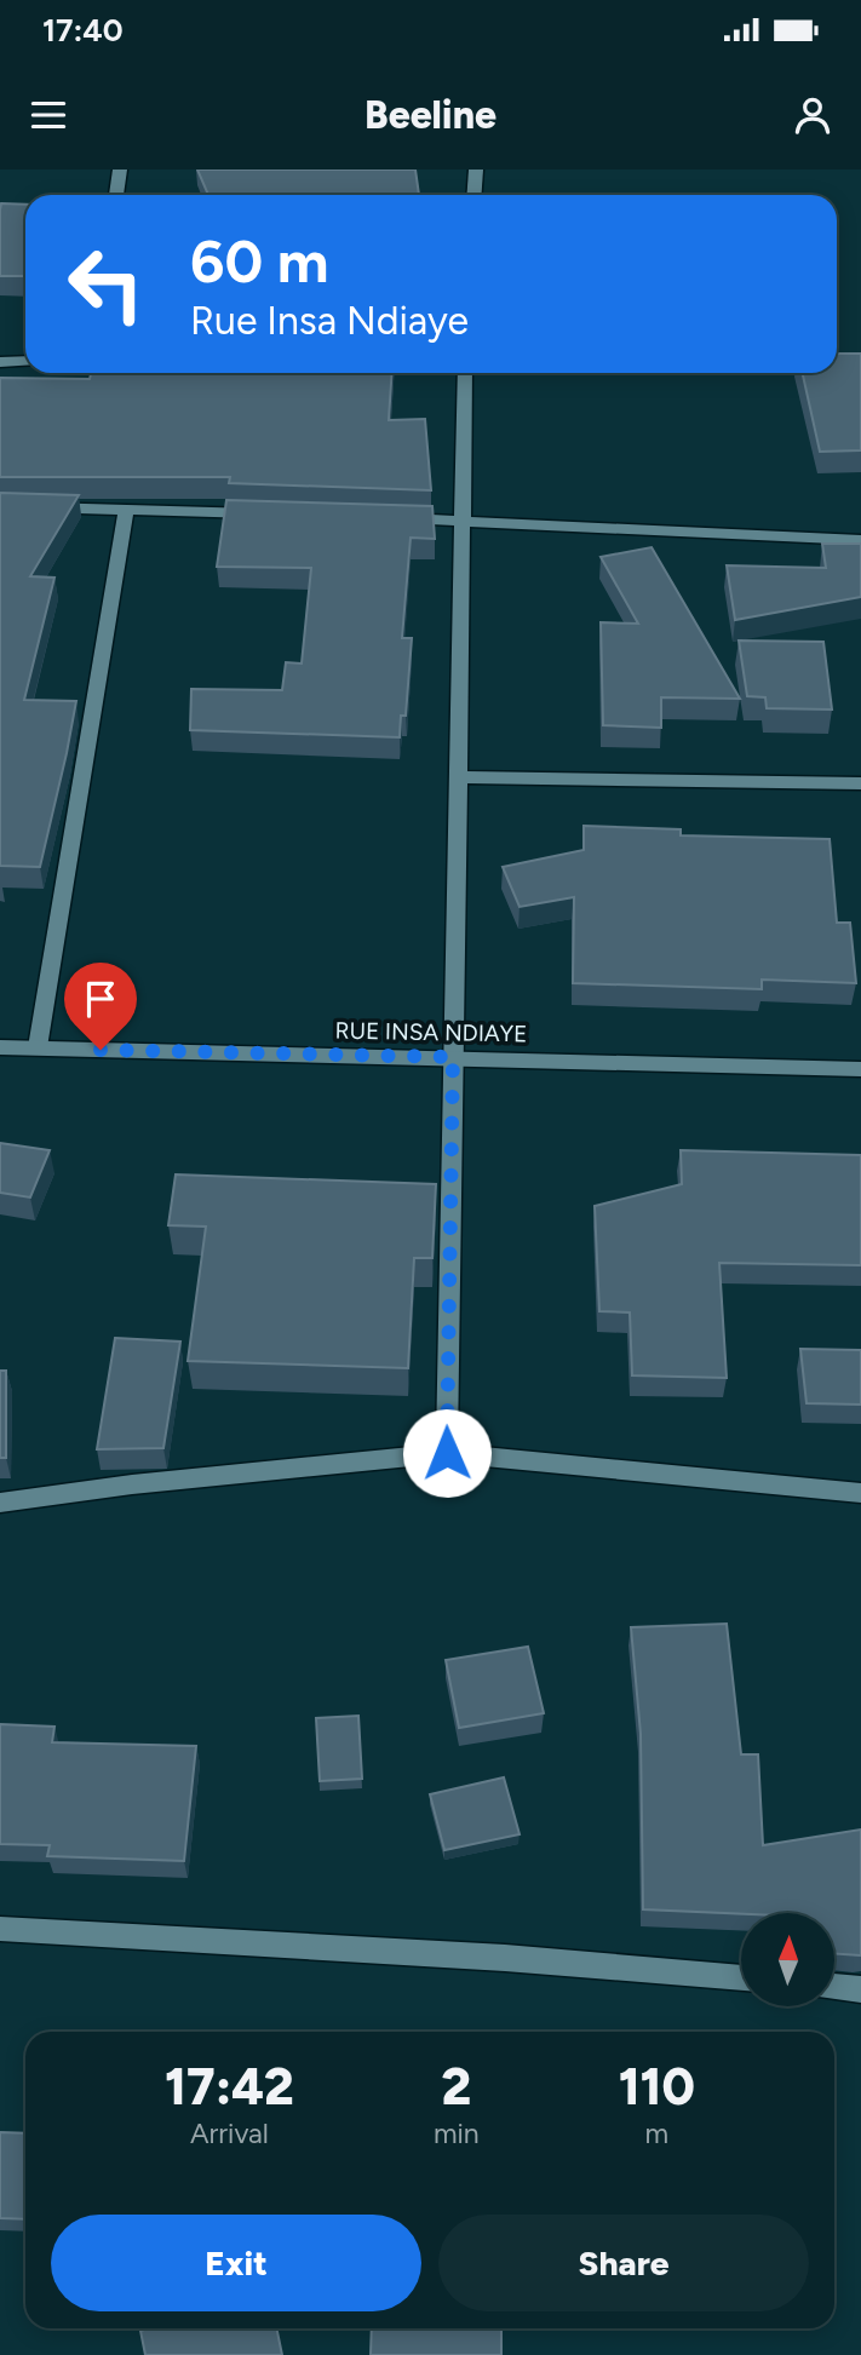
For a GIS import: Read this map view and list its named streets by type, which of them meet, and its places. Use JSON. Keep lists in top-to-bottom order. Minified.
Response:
{"streets":{"street":["RUE INSA NDIAYE"]},"north":"top","page":{"status":"17:40","header":"Beeline","turn":["60 m","Rue Insa Ndiaye"],"eta":["17:42","Arrival","2","min","110","m"],"buttons":["Exit","Share"]}}
